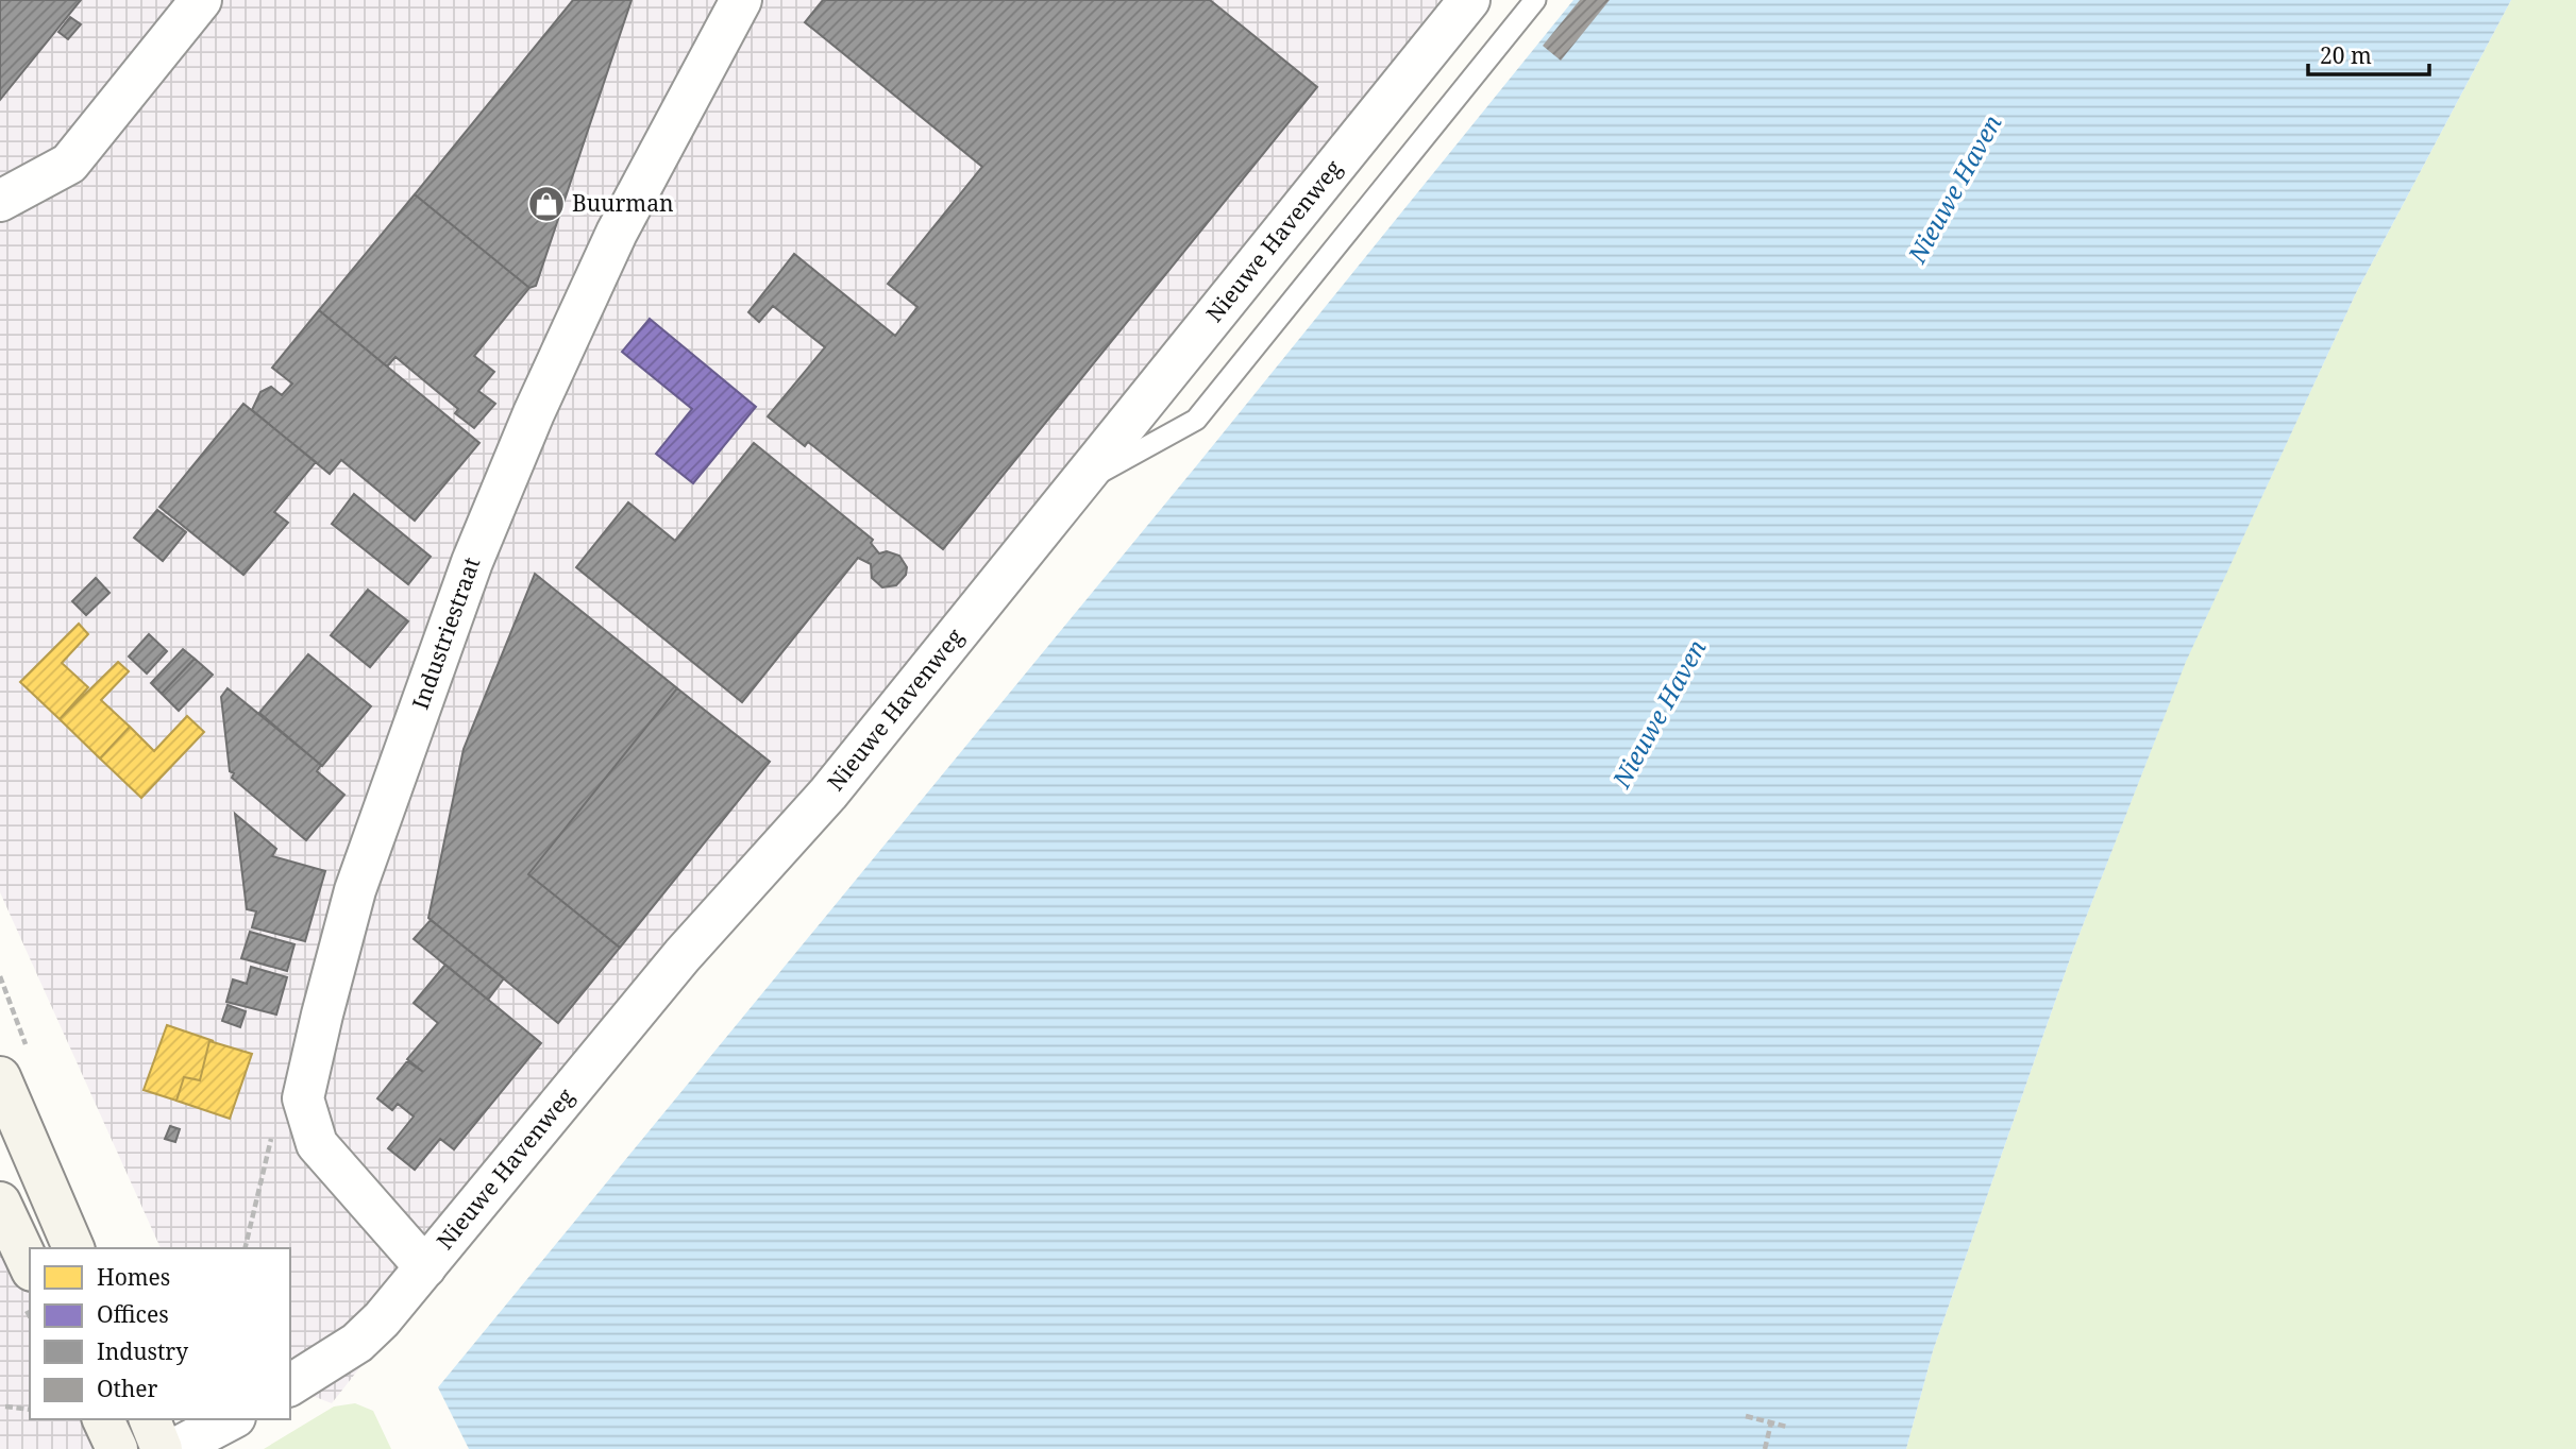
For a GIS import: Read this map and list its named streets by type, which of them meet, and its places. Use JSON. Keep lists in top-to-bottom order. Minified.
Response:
{"streets":{"street":["Nieuwe Havenweg","Industriestraat"]},"water":["Nieuwe Haven"],"places":{"shop":["Buurman"]},"legend":["Homes","Offices","Industry","Other"],"scale_bar":"20 m"}
